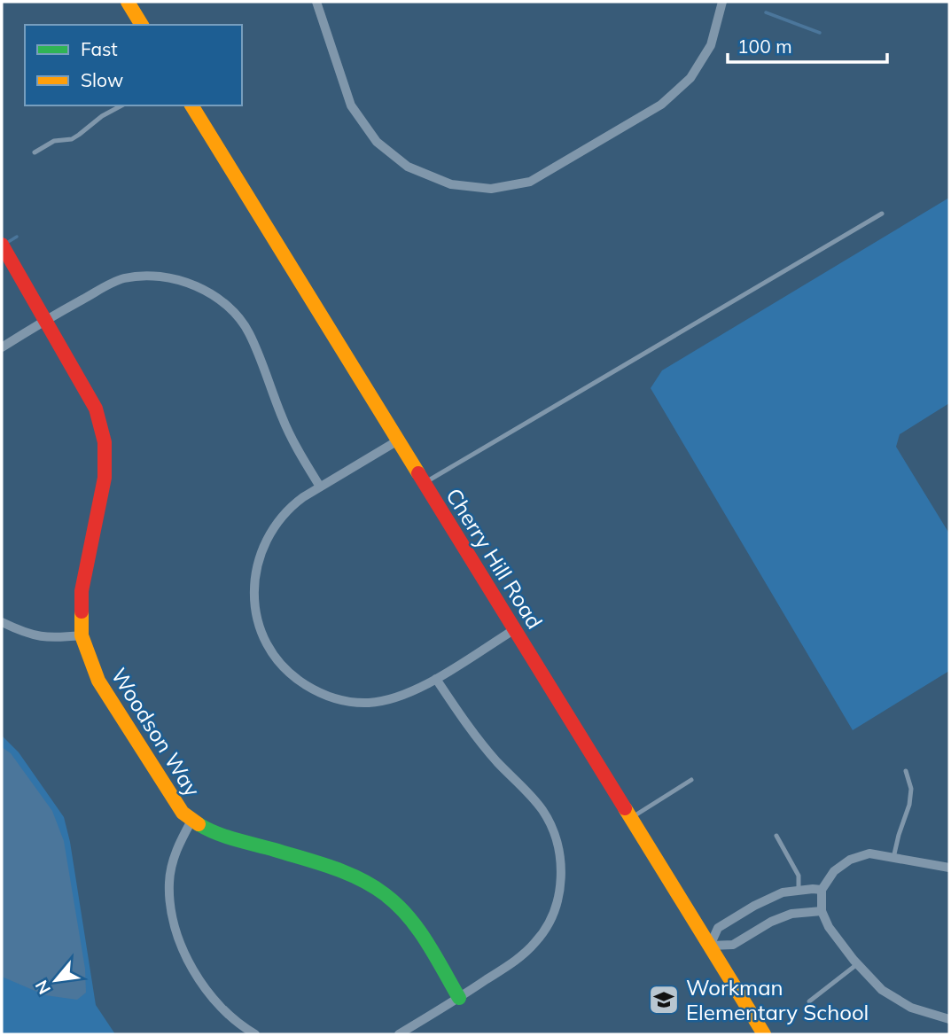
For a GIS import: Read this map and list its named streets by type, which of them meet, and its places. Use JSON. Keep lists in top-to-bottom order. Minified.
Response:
{"streets":{"main road":["Cherry Hill Road","Woodson Way"]},"places":{"school or university":["Workman Elementary School"]},"legend":["Fast","Slow"],"scale_bar":"100 m","north":"bottom left"}
